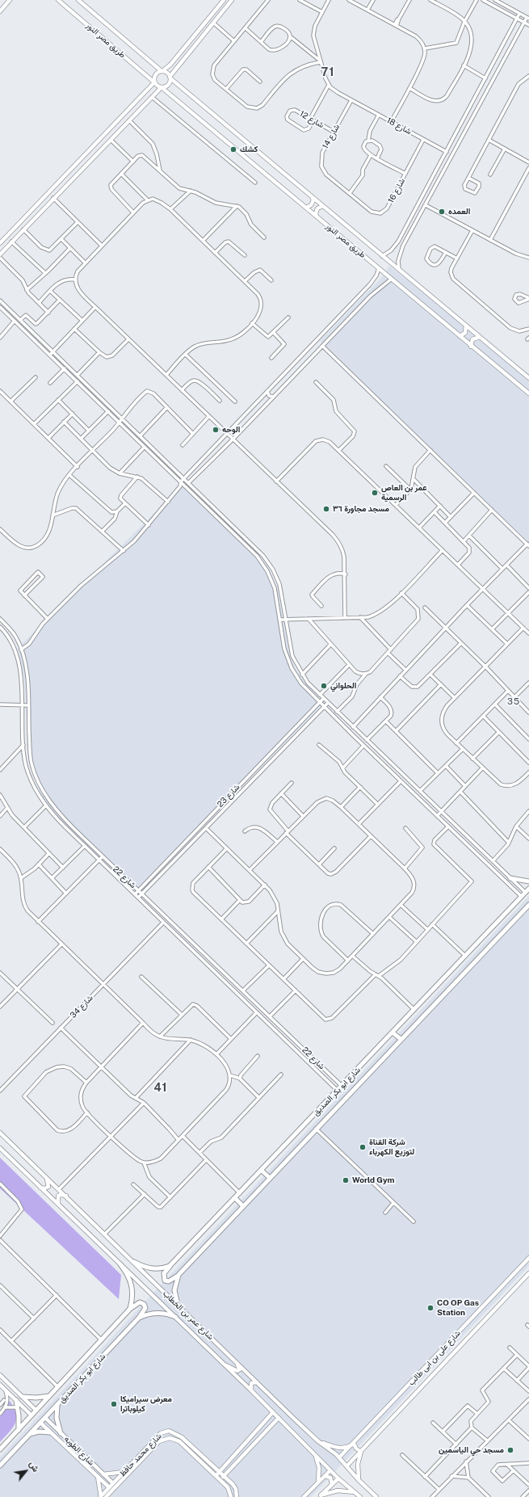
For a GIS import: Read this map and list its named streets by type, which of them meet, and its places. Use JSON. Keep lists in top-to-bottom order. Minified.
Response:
{"streets":{"main road":["شارع ابو بكر الصديق"],"street":["طريق مصر النور","شارع 12","شارع 18","شارع 14","شارع 16","شارع 23","شارع 22","شارع 34","شارع عمر بن الخطاب","شارع على بن ابى طالب","شارع الطوبه","شارع محمد حافظ"]},"crossings":[["شارع 12","شارع 14"],["شارع 18","شارع 14"],["شارع 18","شارع 16"],["شارع 14","شارع 16"],["شارع 23","شارع 22"],["شارع 22","شارع 34"],["شارع 22","شارع ابو بكر الصديق"],["شارع ابو بكر الصديق","شارع عمر بن الخطاب"],["شارع ابو بكر الصديق","شارع الطوبه"],["شارع عمر بن الخطاب","شارع على بن ابى طالب"],["شارع الطوبه","شارع محمد حافظ"]],"districts":["71","35","41"],"places":["كشك","العمده","الوحه","عمر بن العاص الرسمية","مسجد مجاورة ٣٦","الحلواني","شركة القناة لتوزيع الكهرباء","World Gym","CO OP Gas Station","معرض سيراميكا كيلوباترا","مسجد حي الياسمين"],"north":"top right"}
